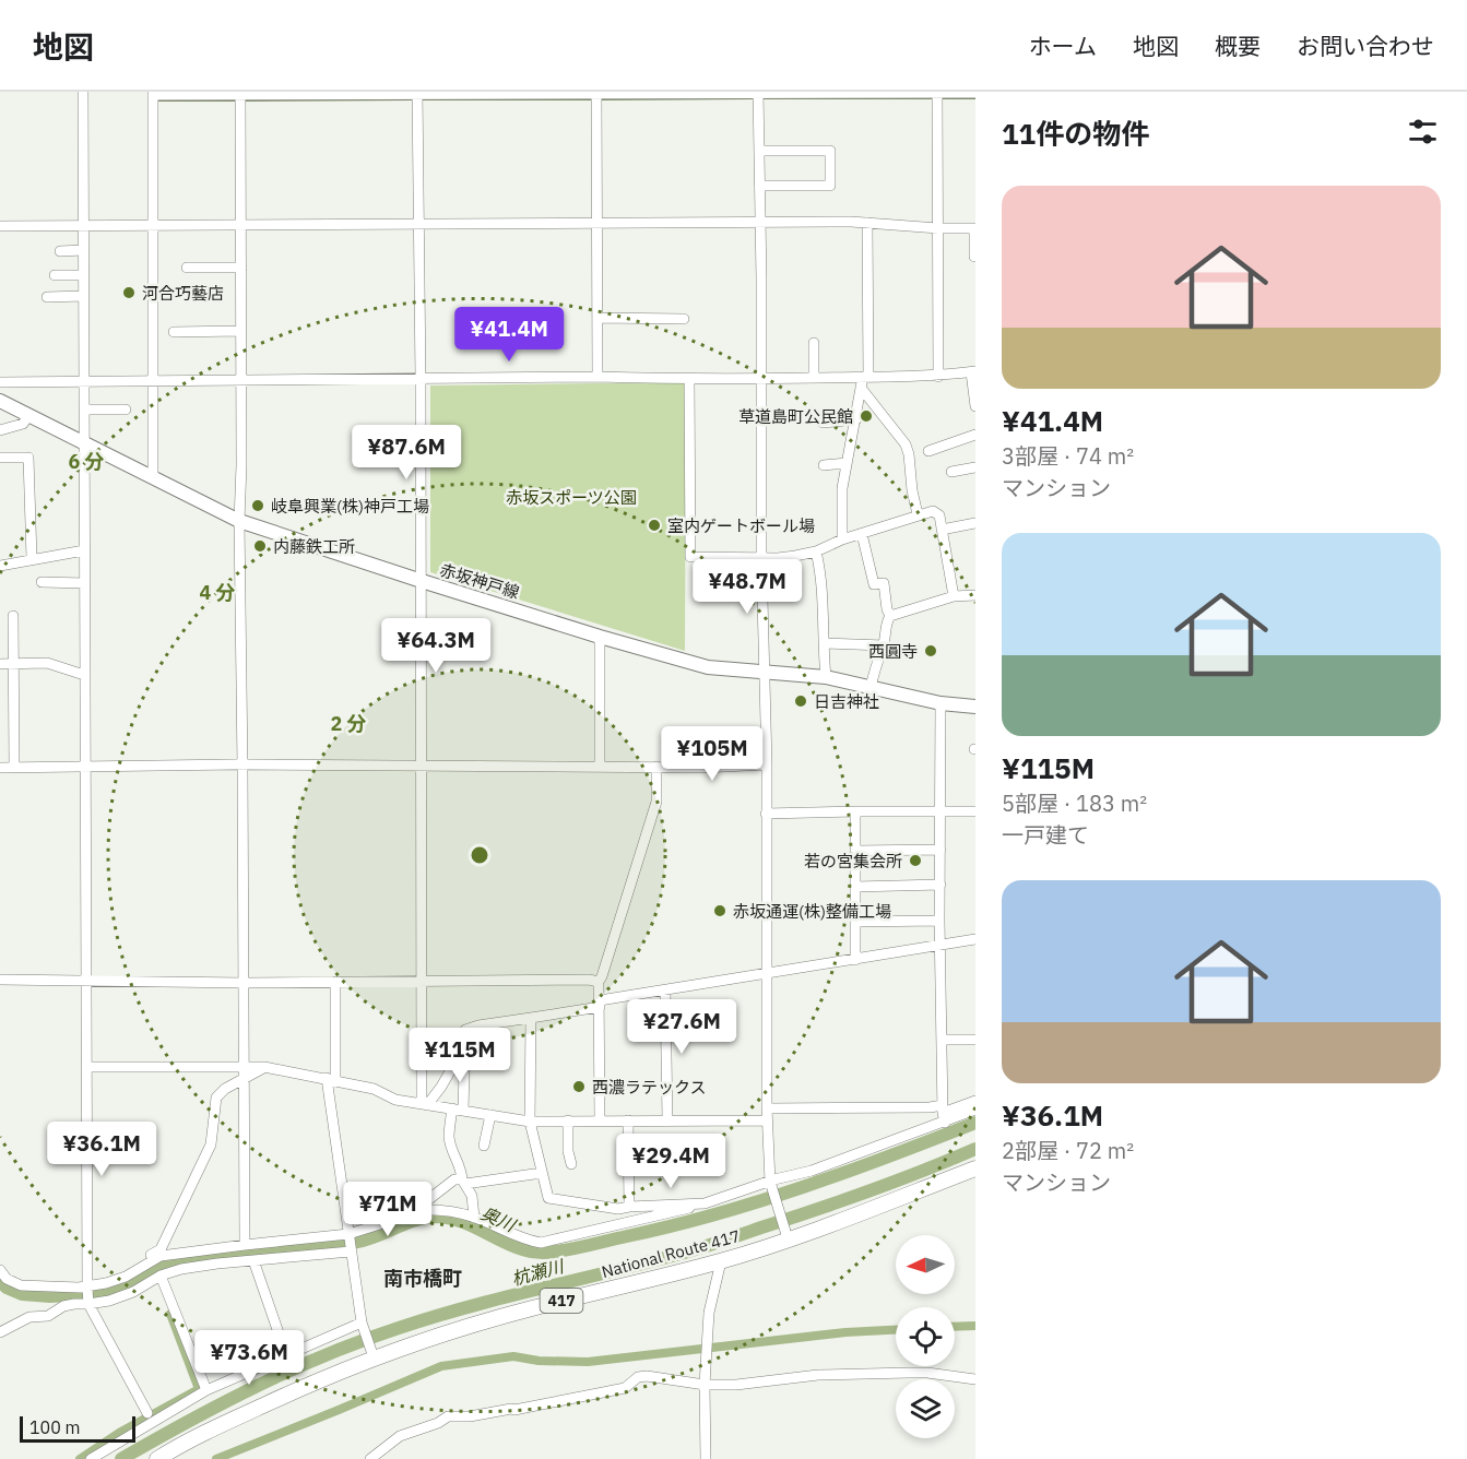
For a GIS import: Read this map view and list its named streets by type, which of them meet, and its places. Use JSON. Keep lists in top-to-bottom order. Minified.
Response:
{"streets":{"highway":["National Route 417","417"],"main road":["赤坂神戸線"]},"districts":["南市橋町"],"water":["奥川","杭瀬川"],"parks":["赤坂スポーツ公園"],"places":["河合巧藝店","草道島町公民館","岐阜興業(株)神戸工場","室内ゲートボール場","内藤鉄工所","西圓寺","日吉神社","若の宮集会所","赤坂通運(株)整備工場","西濃ラテックス"],"scale_bar":"100 m","north":"left","page":{"header":"地図","nav":["ホーム","地図","概要","お問い合わせ"],"heading":"11件の物件","list":[{"name":"¥41.4M","note":"3部屋 · 74 m² · マンション"},{"name":"¥115M","note":"5部屋 · 183 m² · 一戸建て"},{"name":"¥36.1M","note":"2部屋 · 72 m² · マンション"}],"price":["¥41.4M","¥87.6M","¥48.7M","¥64.3M","¥105M","¥27.6M","¥115M","¥36.1M","¥29.4M","¥71M","¥73.6M"],"scale":"100 m"},"rings":["6 分","4 分","2 分"]}
